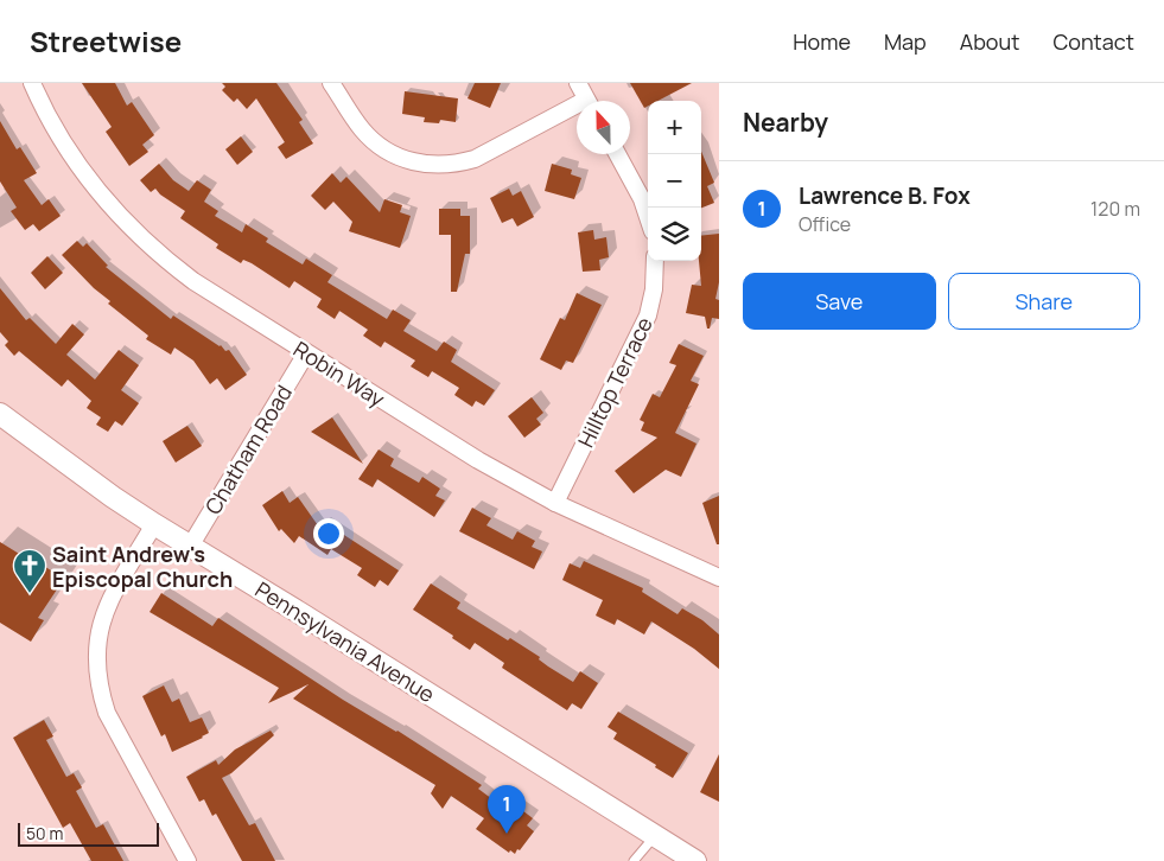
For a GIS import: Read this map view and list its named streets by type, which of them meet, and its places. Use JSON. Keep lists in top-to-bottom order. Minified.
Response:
{"streets":{"street":["Robin Way","Hilltop Terrace","Chatham Road","Pennsylvania Avenue"]},"crossings":[["Robin Way","Hilltop Terrace"],["Robin Way","Chatham Road"],["Chatham Road","Pennsylvania Avenue"]],"places":{"church":["Saint Andrew's Episcopal Church"]},"scale_bar":"50 m","north":"top","page":{"header":"Streetwise","nav":["Home","Map","About","Contact"],"heading":"Nearby","map_buttons":["+","−"],"list":[{"mark":"1","name":"Lawrence B. Fox","note":"Office","value":"120 m"}],"buttons":["Save","Share"],"pins":"1","scale":"50 m"}}
